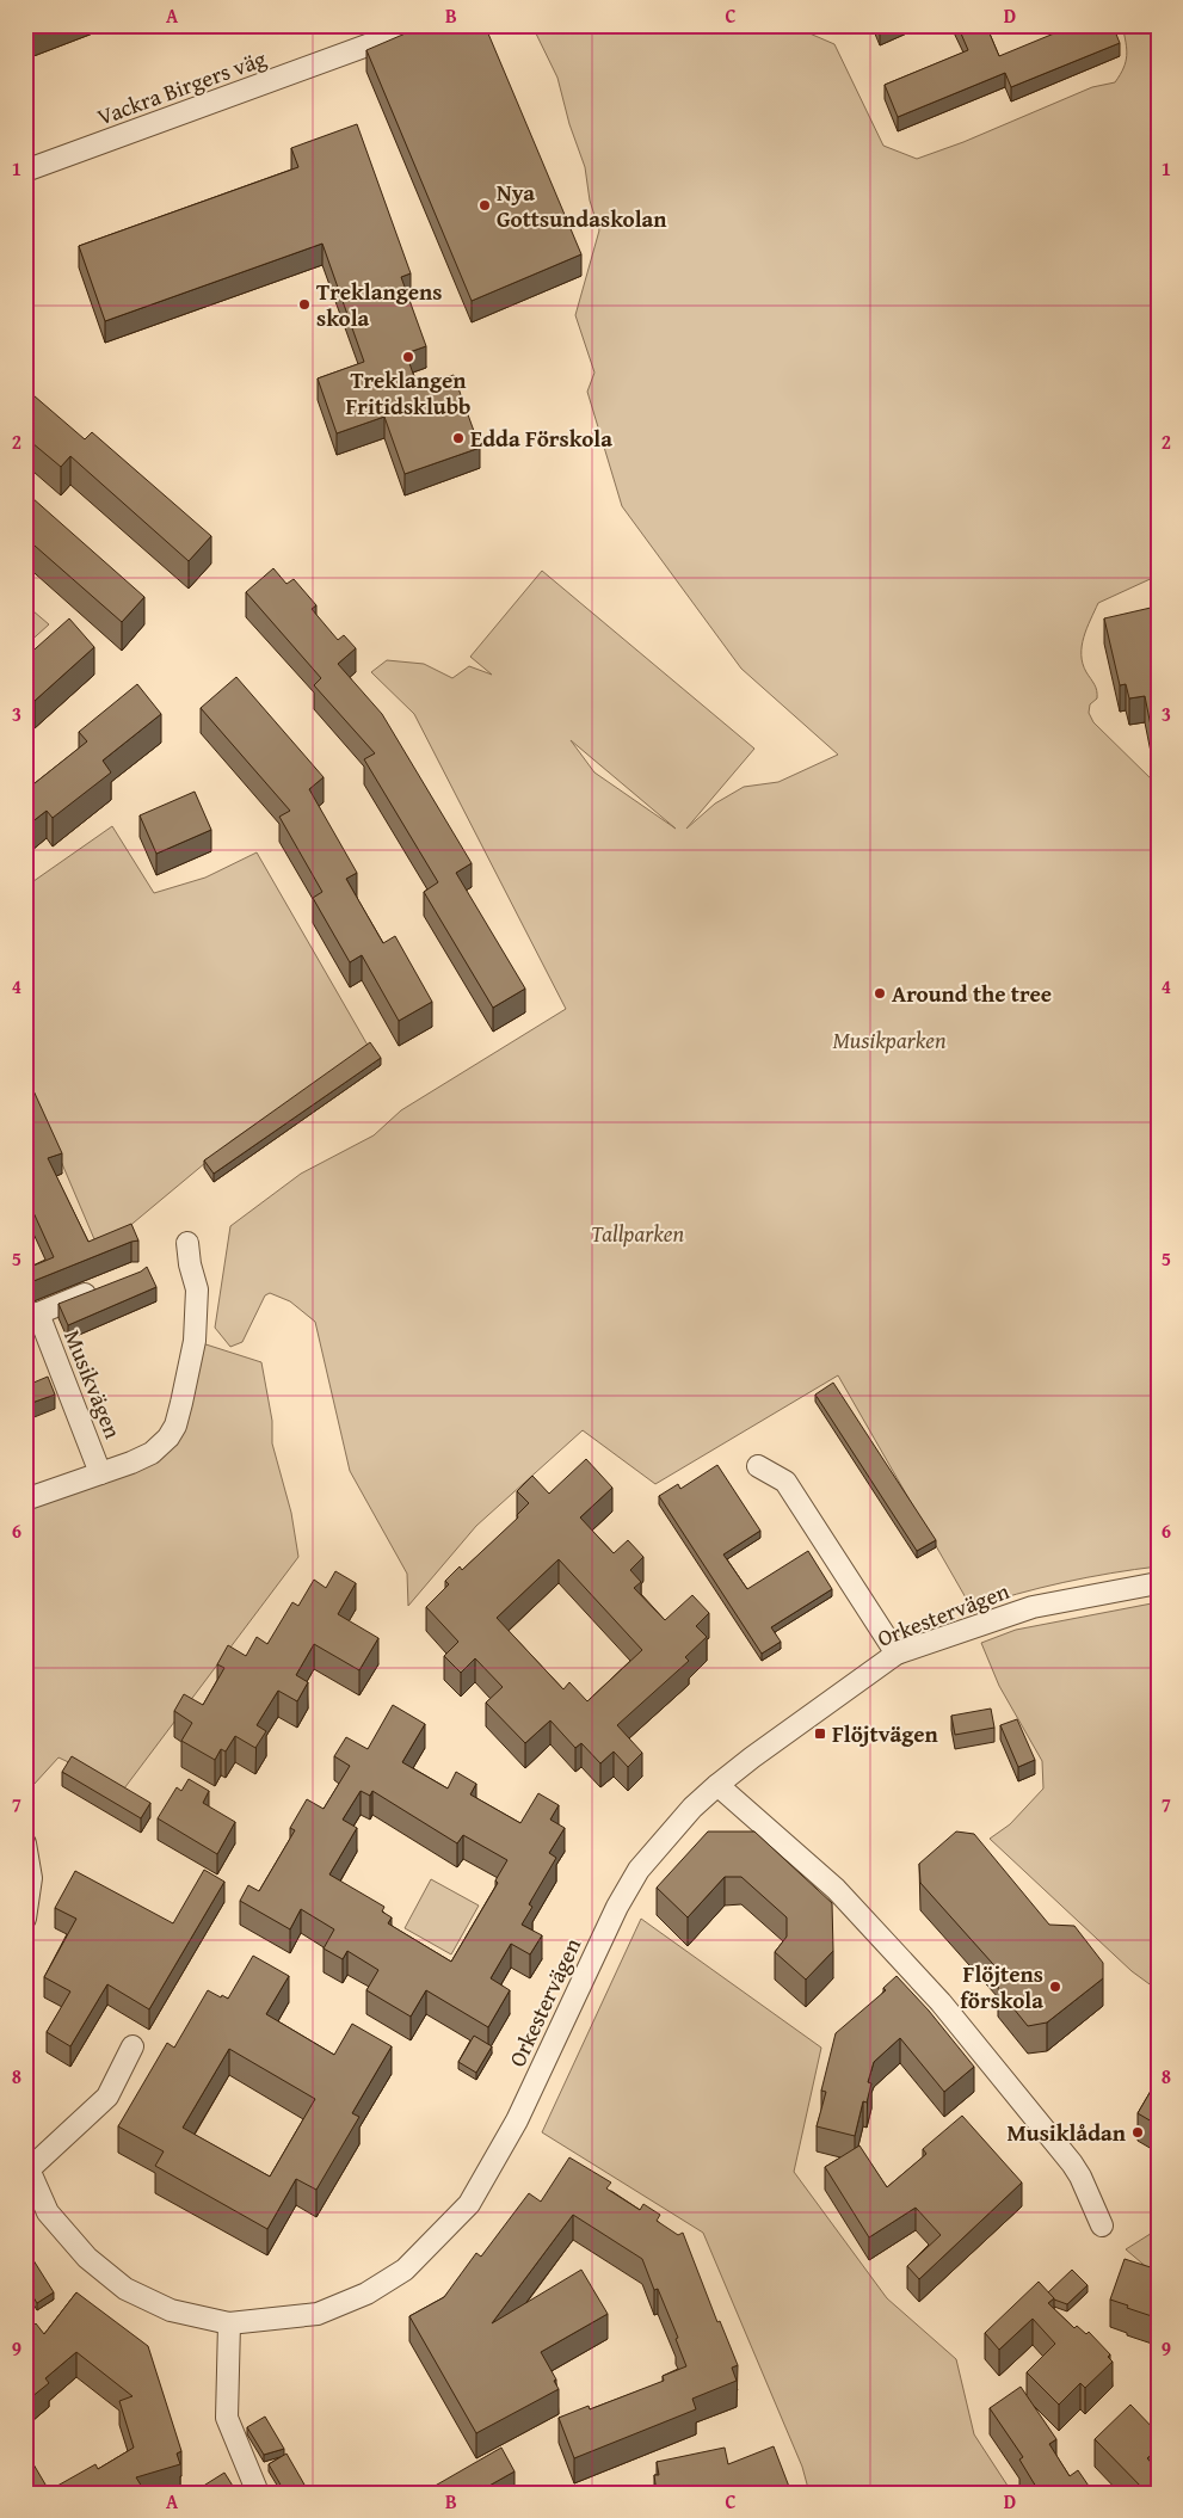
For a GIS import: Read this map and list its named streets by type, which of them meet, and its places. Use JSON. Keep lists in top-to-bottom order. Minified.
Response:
{"streets":{"street":["Vackra Birgers väg","Musikvägen","Orkestervägen"]},"parks":["Musikparken","Tallparken"],"places":{"other":["Nya Gottsundaskolan","Treklangens skola","Treklangen Fritidsklubb","Edda Förskola","Around the tree","Flöjtens förskola","Musiklådan"],"transit":["Flöjtvägen"]},"grid":{"columns":["A","B","C","D"],"rows":["1","2","3","4","5","6","7","8","9"]}}
